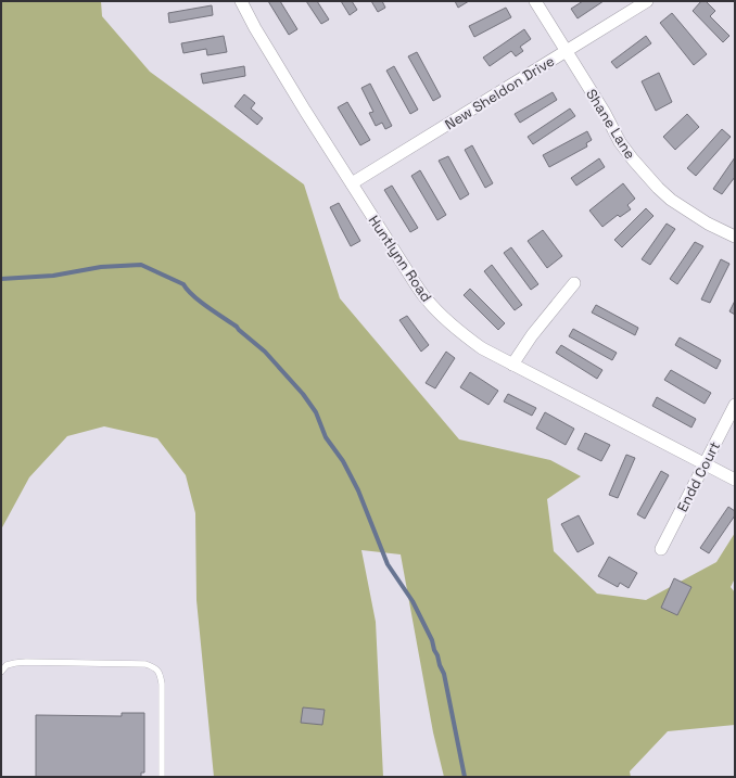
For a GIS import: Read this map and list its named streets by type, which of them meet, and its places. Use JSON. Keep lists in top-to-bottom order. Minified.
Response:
{"streets":{"street":["New Sheldon Drive","Shane Lane","Huntlynn Road","Endd Court"]},"crossings":[["New Sheldon Drive","Shane Lane"],["New Sheldon Drive","Huntlynn Road"],["Huntlynn Road","Endd Court"]]}
